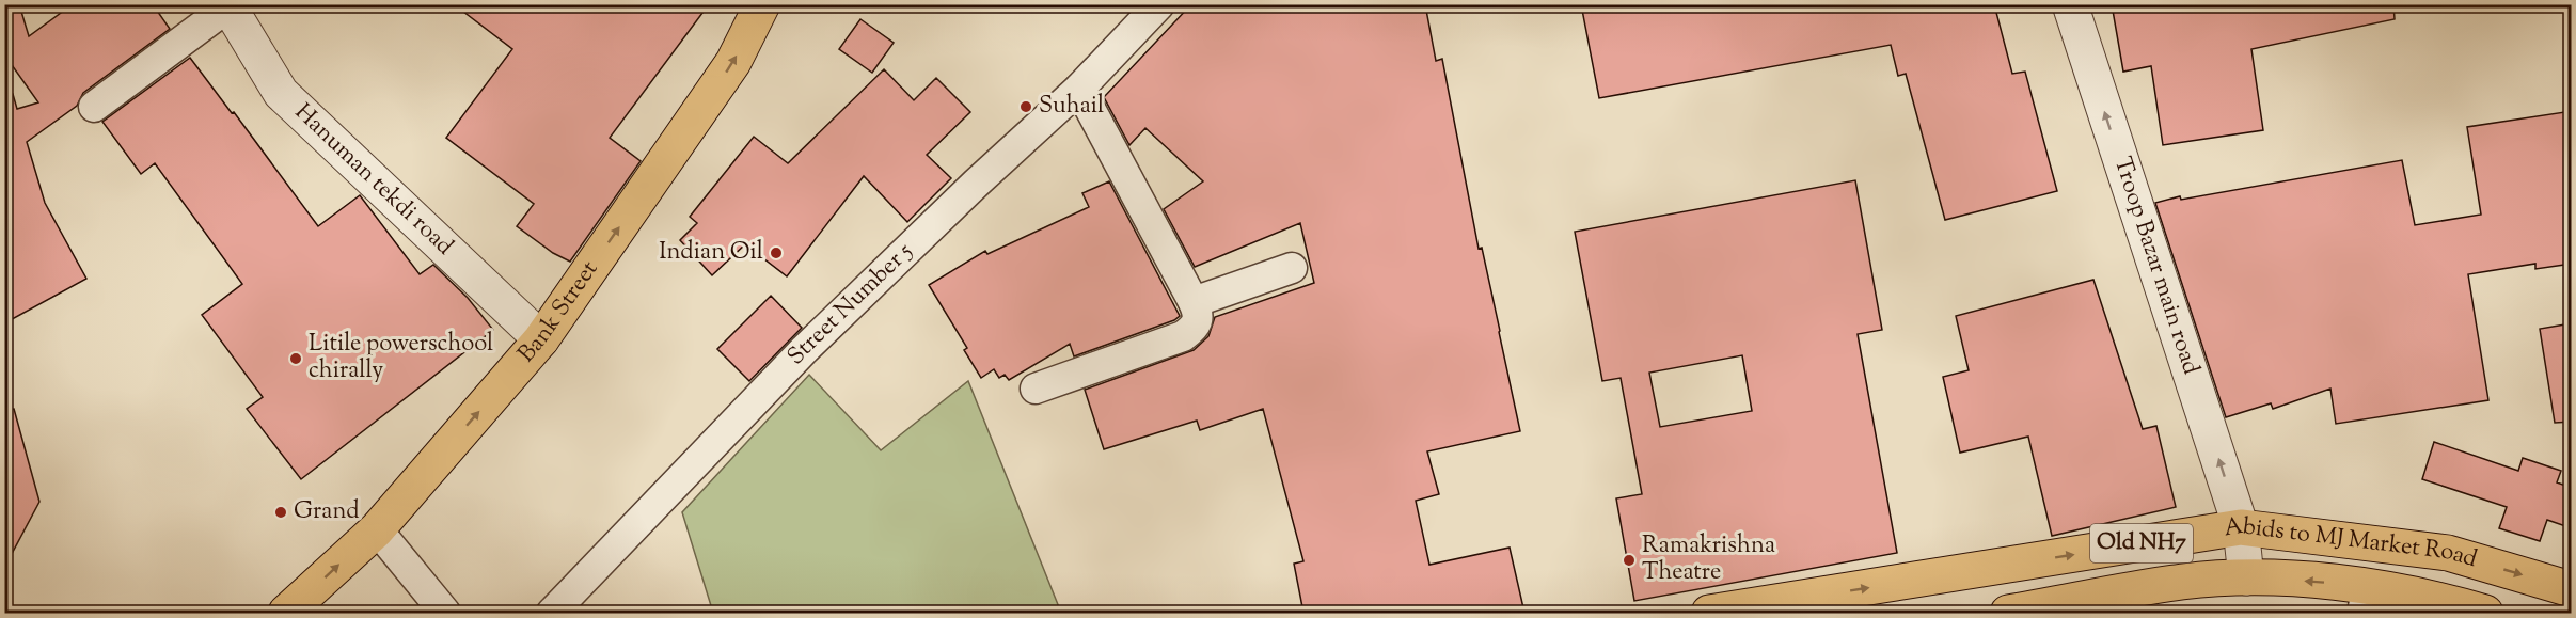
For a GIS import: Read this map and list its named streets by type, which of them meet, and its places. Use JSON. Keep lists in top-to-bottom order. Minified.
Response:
{"streets":{"main road":["Bank Street","Old NH7","Abids to MJ Market Road"],"street":["Hanuman tekdi road","Troop Bazar main road","Street Number 5"]},"crossings":[["Hanuman tekdi road","Bank Street"],["Troop Bazar main road","Abids to MJ Market Road"]],"one_way":["Troop Bazar main road","Bank Street"],"places":["Suhail","Indian Oil","Litile powerschool chirally","Grand","Ramakrishna Theatre"]}
